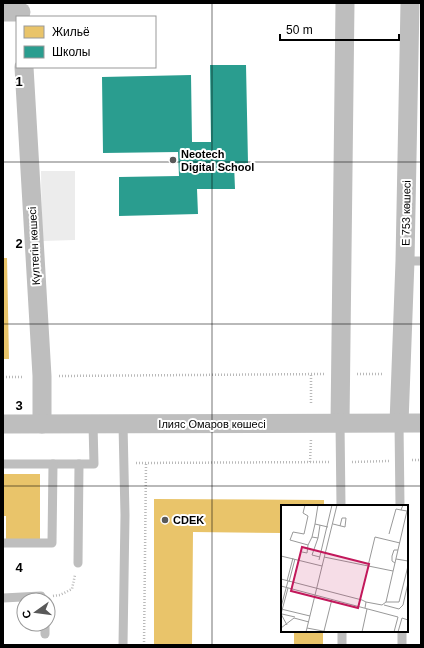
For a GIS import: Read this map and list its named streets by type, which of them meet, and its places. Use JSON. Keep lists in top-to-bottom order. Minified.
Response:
{"streets":{"street":["Е 753 көшесі","Күлтегін көшесі","Ілияс Омаров көшесі"]},"crossings":[["Е 753 көшесі","Ілияс Омаров көшесі"],["Күлтегін көшесі","Ілияс Омаров көшесі"]],"places":["Neotech Digital School","CDEK"],"legend":["Жильё","Школы"],"scale_bar":"50 m","north":"left","grid":{"rows":["1","2","3","4"]}}
